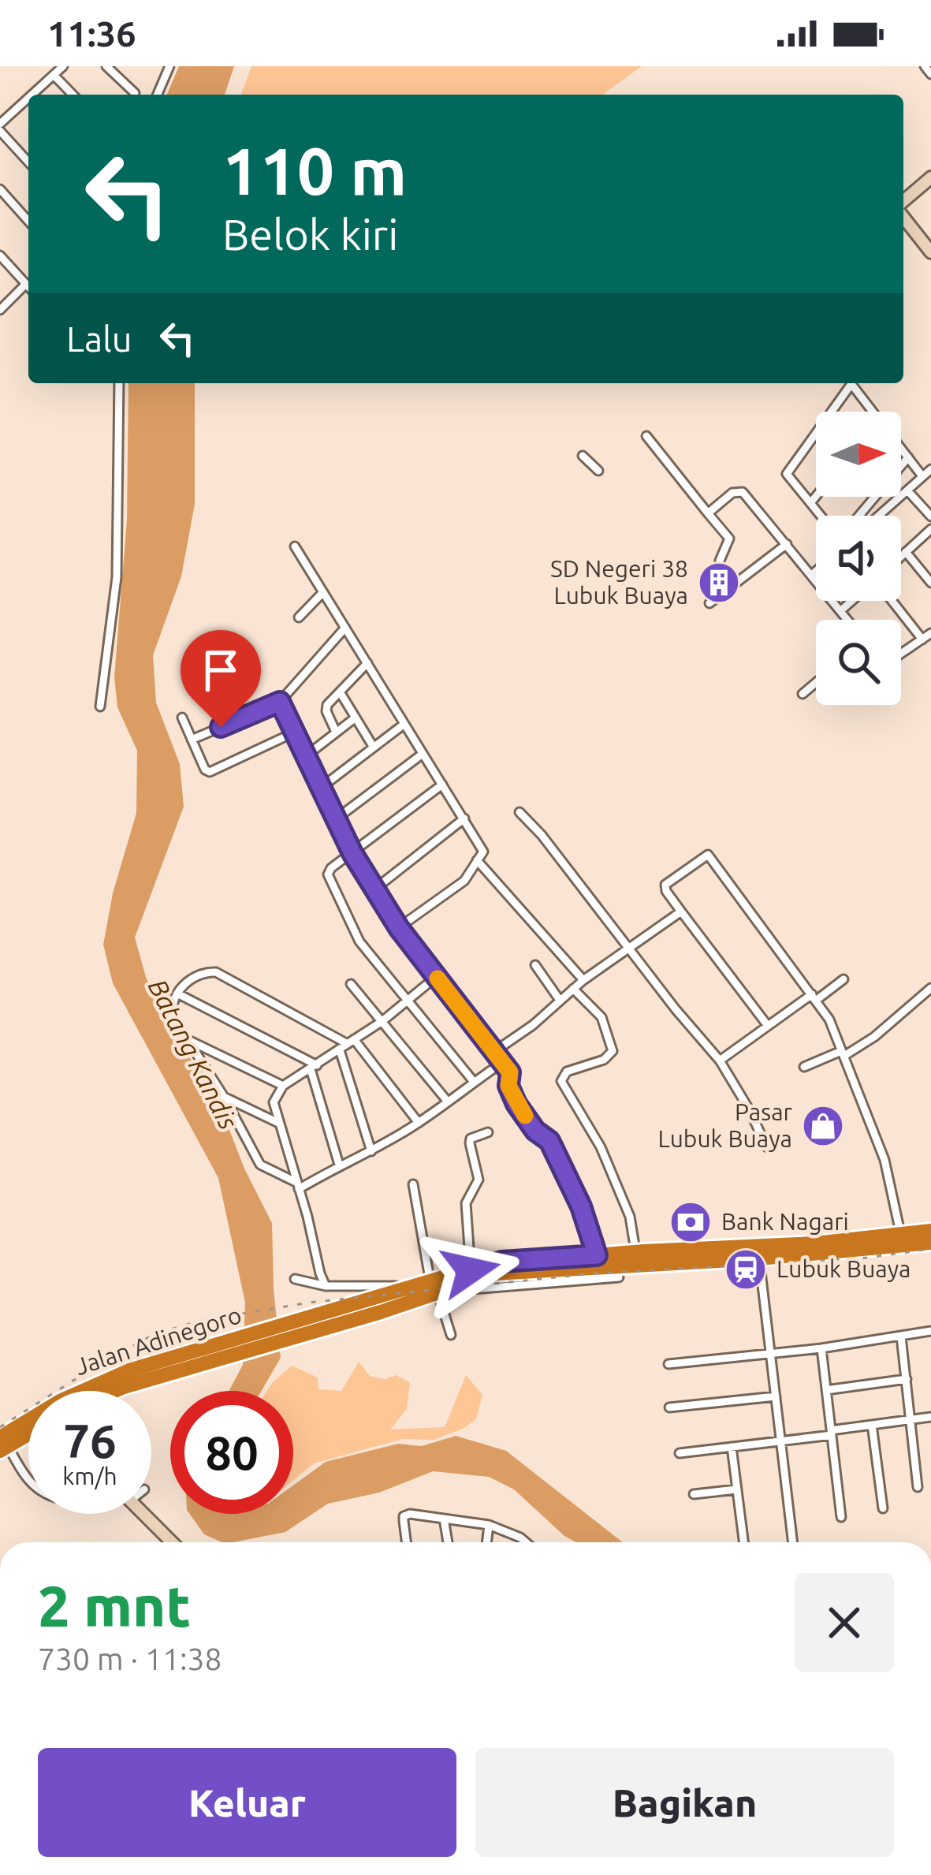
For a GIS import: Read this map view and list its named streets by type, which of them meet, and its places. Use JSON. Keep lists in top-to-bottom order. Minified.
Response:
{"streets":{"highway":["Jalan Adinegoro"]},"water":["Batang Kandis"],"places":{"building":["SD Negeri 38 Lubuk Buaya"],"shop":["Pasar Lubuk Buaya"],"bank":["Bank Nagari"],"station":["Lubuk Buaya"]},"north":"right","page":{"status":"11:36","turn":["110 m","Belok kiri"],"then":"Lalu","speed":"76 km/h","limit":"80","heading":["2 mnt","730 m · 11:38"],"buttons":["Keluar","Bagikan"]}}
